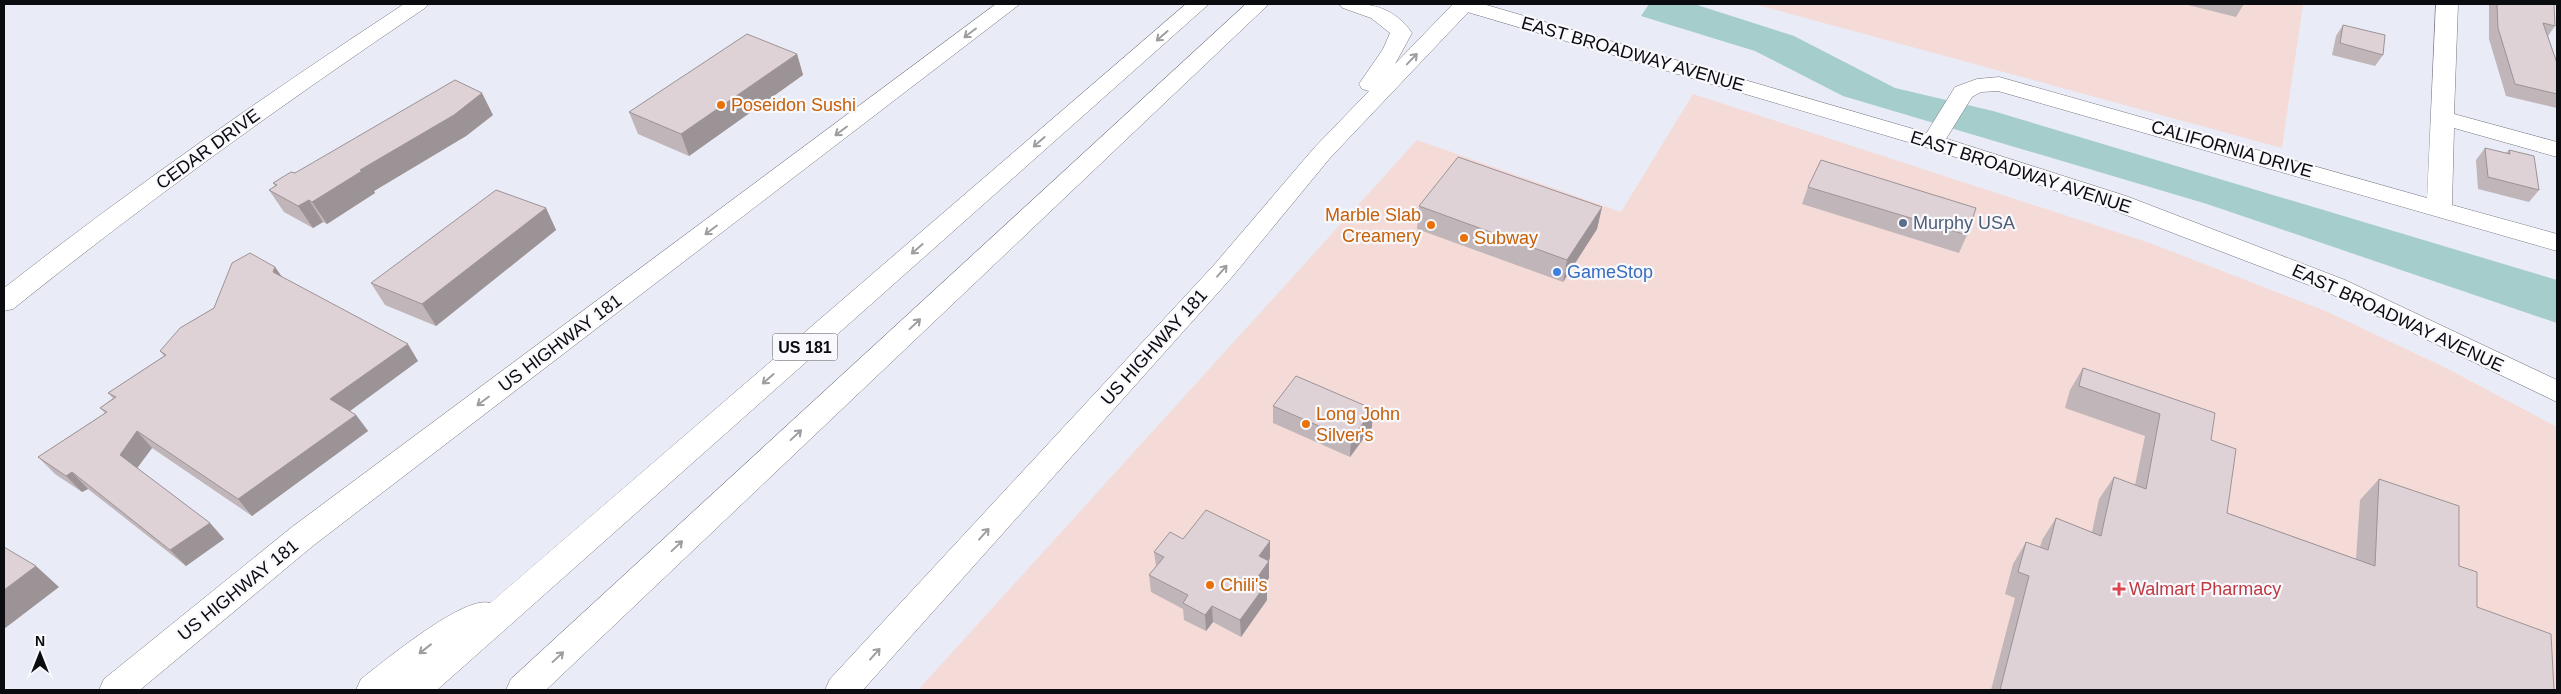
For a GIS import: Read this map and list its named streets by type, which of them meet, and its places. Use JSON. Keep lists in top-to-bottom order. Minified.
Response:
{"streets":{"main road":["EAST BROADWAY AVENUE","CEDAR DRIVE","CALIFORNIA DRIVE","US HIGHWAY 181","US 181"]},"crossings":[["EAST BROADWAY AVENUE","CALIFORNIA DRIVE"],["EAST BROADWAY AVENUE","US HIGHWAY 181"]],"places":{"other":["Poseidon Sushi","Murphy USA","Marble Slab Creamery","Subway","GameStop","Long John Silver's","Chili's"],"health":["Walmart Pharmacy"]},"north":"top"}
